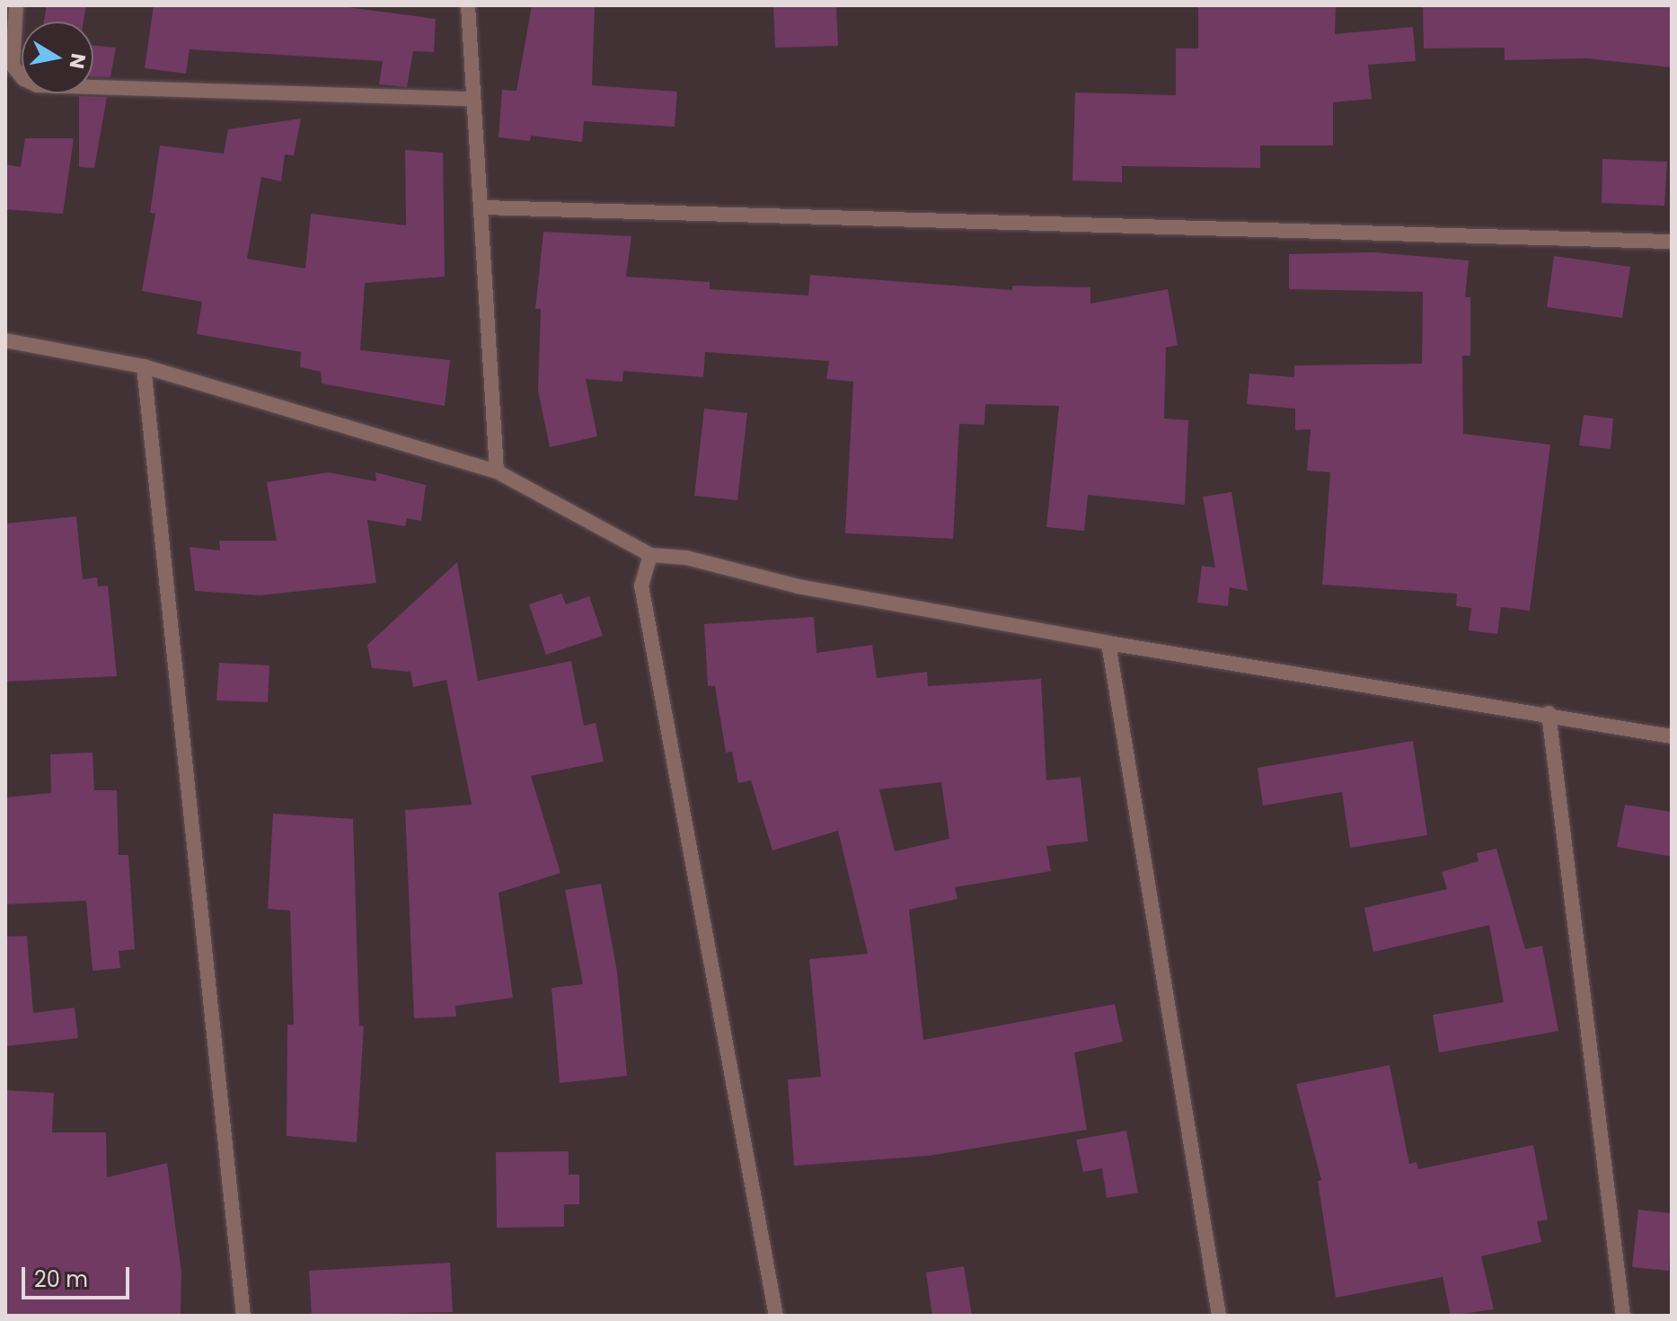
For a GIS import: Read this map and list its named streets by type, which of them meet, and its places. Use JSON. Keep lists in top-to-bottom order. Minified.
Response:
{"scale_bar":"20 m","north":"right"}
